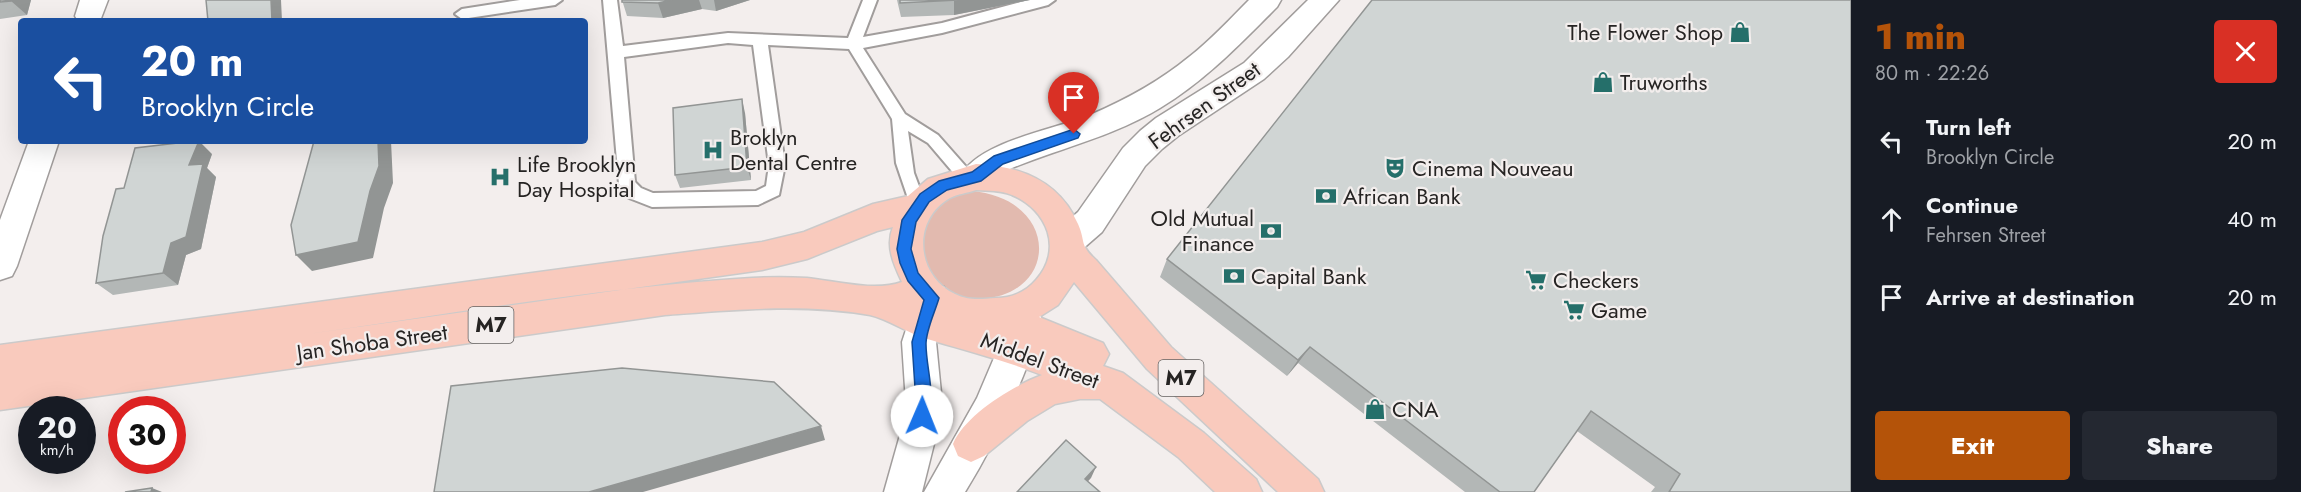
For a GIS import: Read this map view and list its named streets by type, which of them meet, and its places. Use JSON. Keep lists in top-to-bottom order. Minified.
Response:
{"streets":{"main road":["M7","Jan Shoba Street","Middel Street"],"street":["Fehrsen Street"]},"crossings":[["Fehrsen Street","M7"],["Fehrsen Street","Jan Shoba Street"],["Fehrsen Street","Middel Street"],["M7","Jan Shoba Street"],["M7","Middel Street"],["Jan Shoba Street","Middel Street"]],"places":{"shop":["The Flower Shop","Truworths","CNA"],"hospital":["Broklyn Dental Centre","Life Brooklyn Day Hospital"],"theatre":["Cinema Nouveau"],"bank":["African Bank","Old Mutual Finance","Capital Bank"],"supermarket":["Checkers","Game"]},"page":{"heading":["1 min","80 m · 22:26"],"turn":["20 m","Brooklyn Circle"],"list":[{"name":"Turn left","note":"Brooklyn Circle","value":"20 m"},{"name":"Continue","note":"Fehrsen Street","value":"40 m"},{"name":"Arrive at destination","value":"20 m"}],"speed":"20 km/h","limit":"30","buttons":["Exit","Share"]}}
